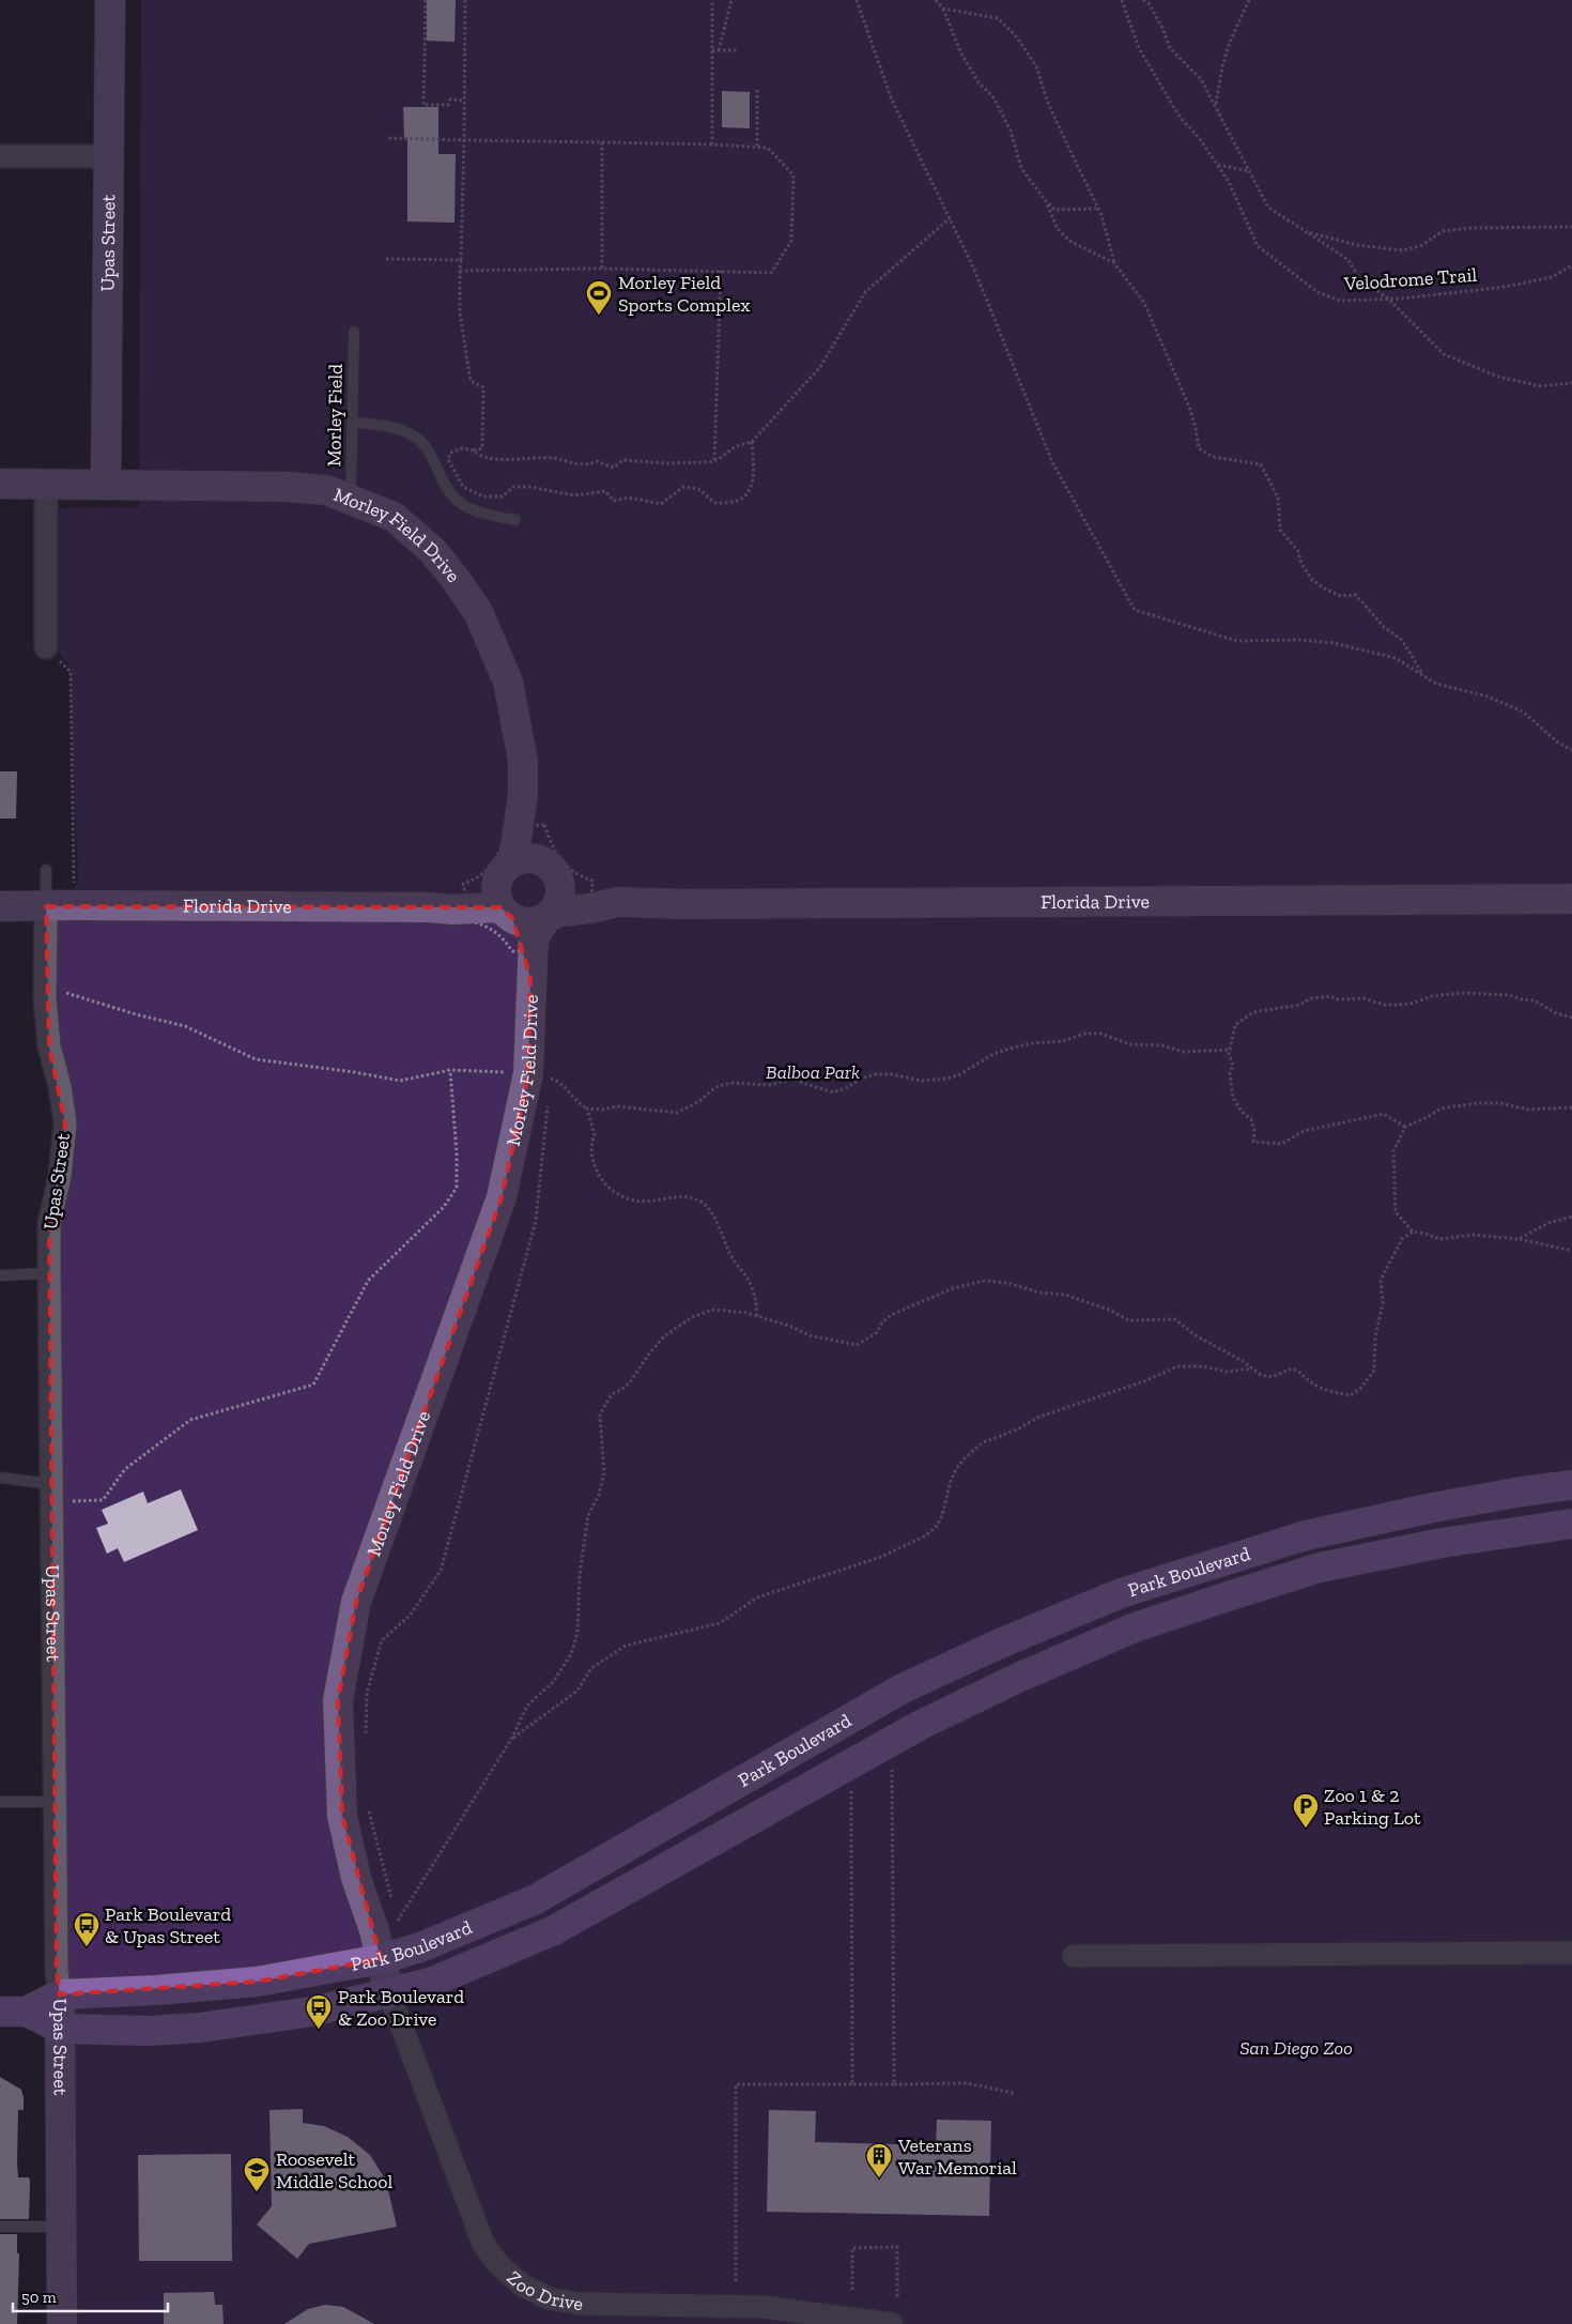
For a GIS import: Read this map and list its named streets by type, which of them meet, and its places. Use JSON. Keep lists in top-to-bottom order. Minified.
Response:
{"streets":{"main road":["Park Boulevard"],"street":["Upas Street","Morley Field Drive","Florida Drive","Zoo Drive"],"lane":["Morley Field"],"path":["Velodrome Trail"]},"crossings":[["Upas Street","Morley Field Drive"],["Upas Street","Florida Drive"],["Upas Street","Park Boulevard"],["Morley Field","Morley Field Drive"],["Morley Field Drive","Florida Drive"],["Morley Field Drive","Park Boulevard"],["Morley Field Drive","Zoo Drive"],["Park Boulevard","Zoo Drive"]],"parks":["Balboa Park","San Diego Zoo"],"places":{"sports":["Morley Field Sports Complex"],"parking":["Zoo 1 & 2 Parking Lot"],"bus stop":["Park Boulevard & Upas Street","Park Boulevard & Zoo Drive"],"building":["Veterans War Memorial"],"school or university":["Roosevelt Middle School"]},"scale_bar":"50 m"}
